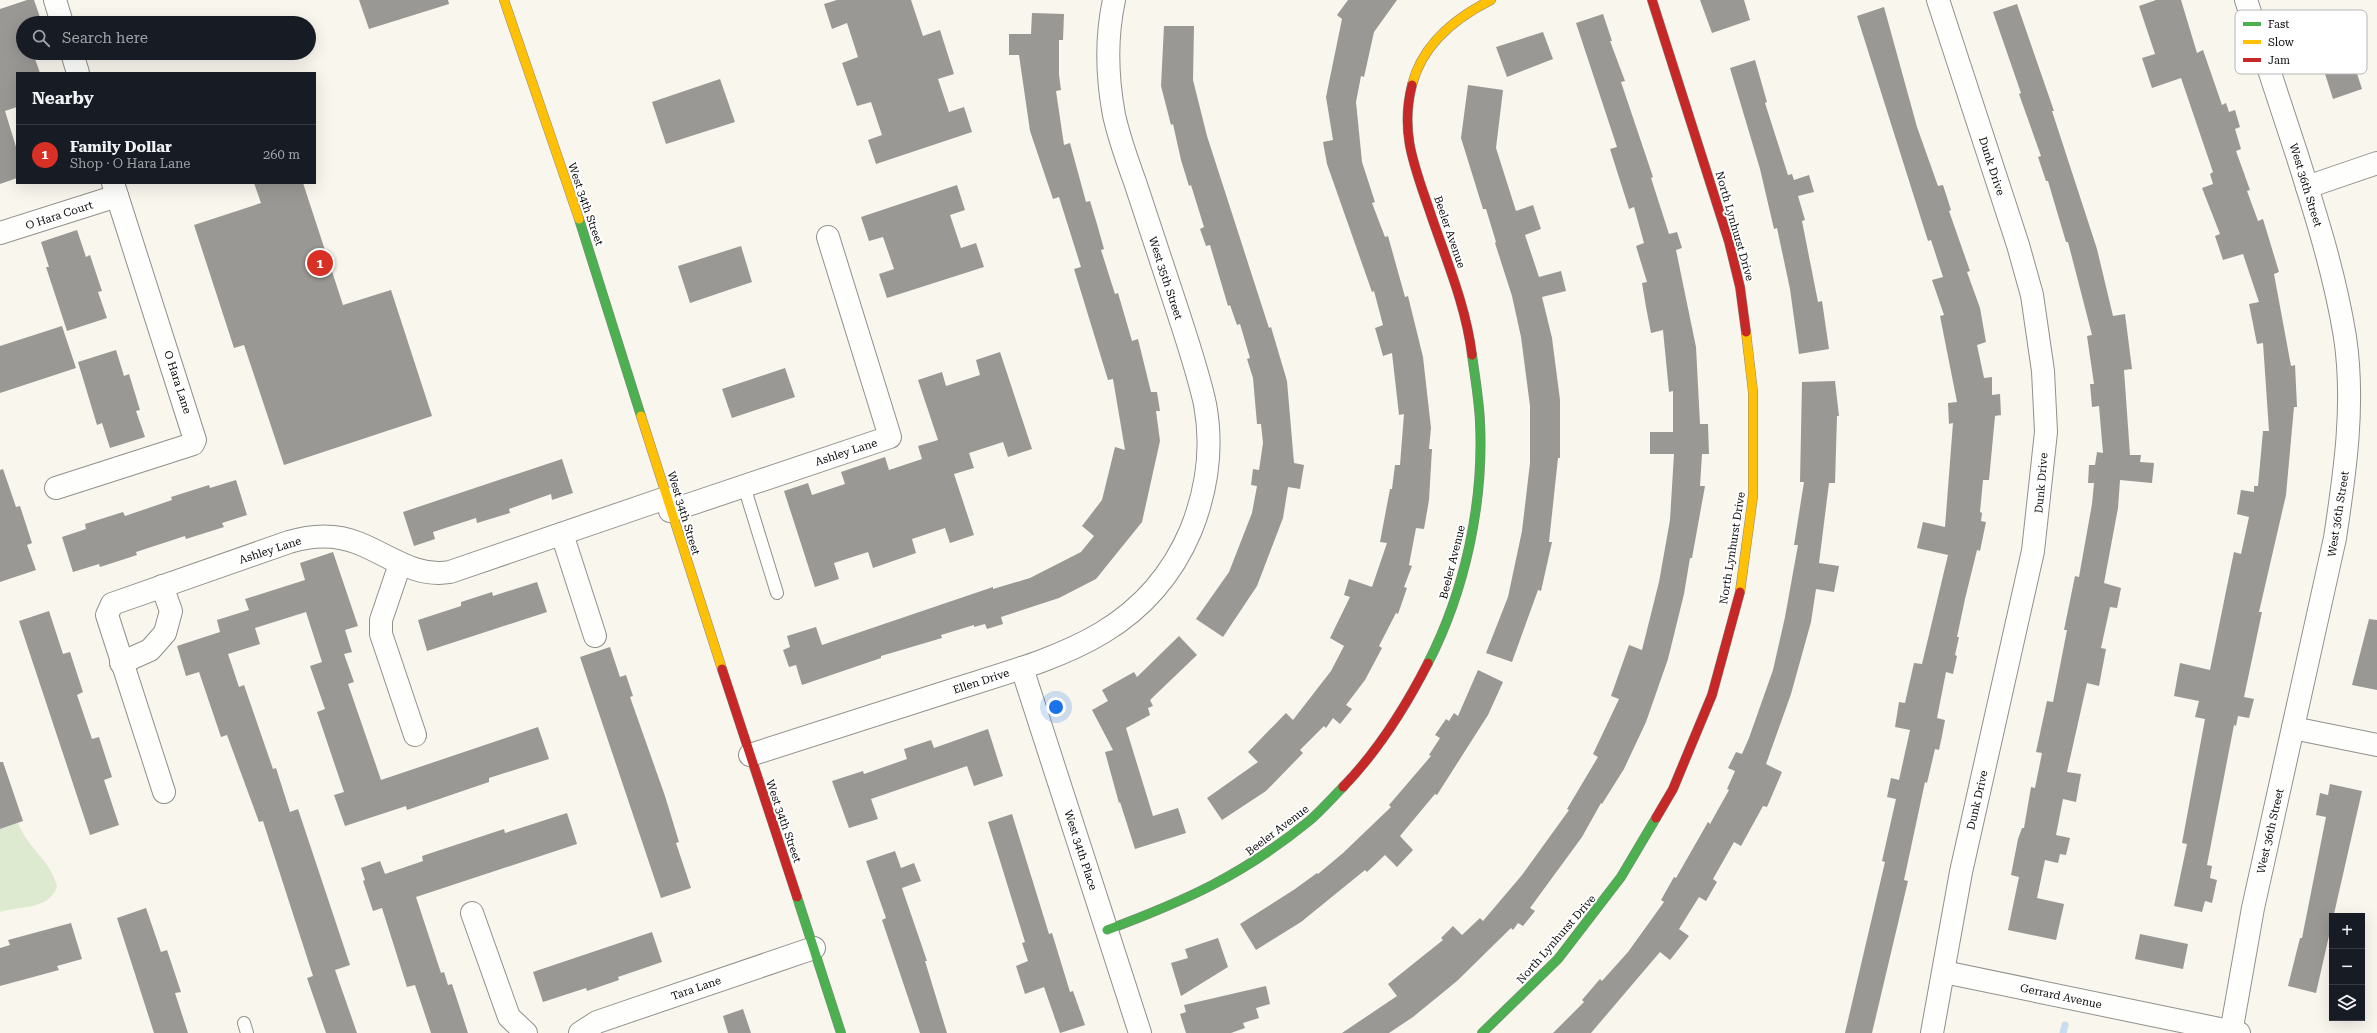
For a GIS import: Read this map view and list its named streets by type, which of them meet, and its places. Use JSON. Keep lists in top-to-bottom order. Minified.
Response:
{"streets":{"street":["Dunk Drive","West 36th Street","West 34th Street","O Hara Court","North Lynhurst Drive","Beeler Avenue","West 35th Street","O Hara Lane","Ashley Lane","Ellen Drive","West 34th Place","Tara Lane","Gerrard Avenue"]},"crossings":[["Dunk Drive","Gerrard Avenue"],["West 36th Street","Gerrard Avenue"],["West 34th Street","Ashley Lane"],["West 34th Street","Ellen Drive"],["West 34th Street","Tara Lane"],["O Hara Court","O Hara Lane"],["Beeler Avenue","West 34th Place"],["West 35th Street","Ellen Drive"],["Ellen Drive","West 34th Place"]],"legend":["Fast","Slow","Jam"],"page":{"search":"Search here","heading":"Nearby","list":[{"mark":"1","name":"Family Dollar","note":"Shop · O Hara Lane","value":"260 m"}],"pins":"1","map_buttons":["+","−"]}}
